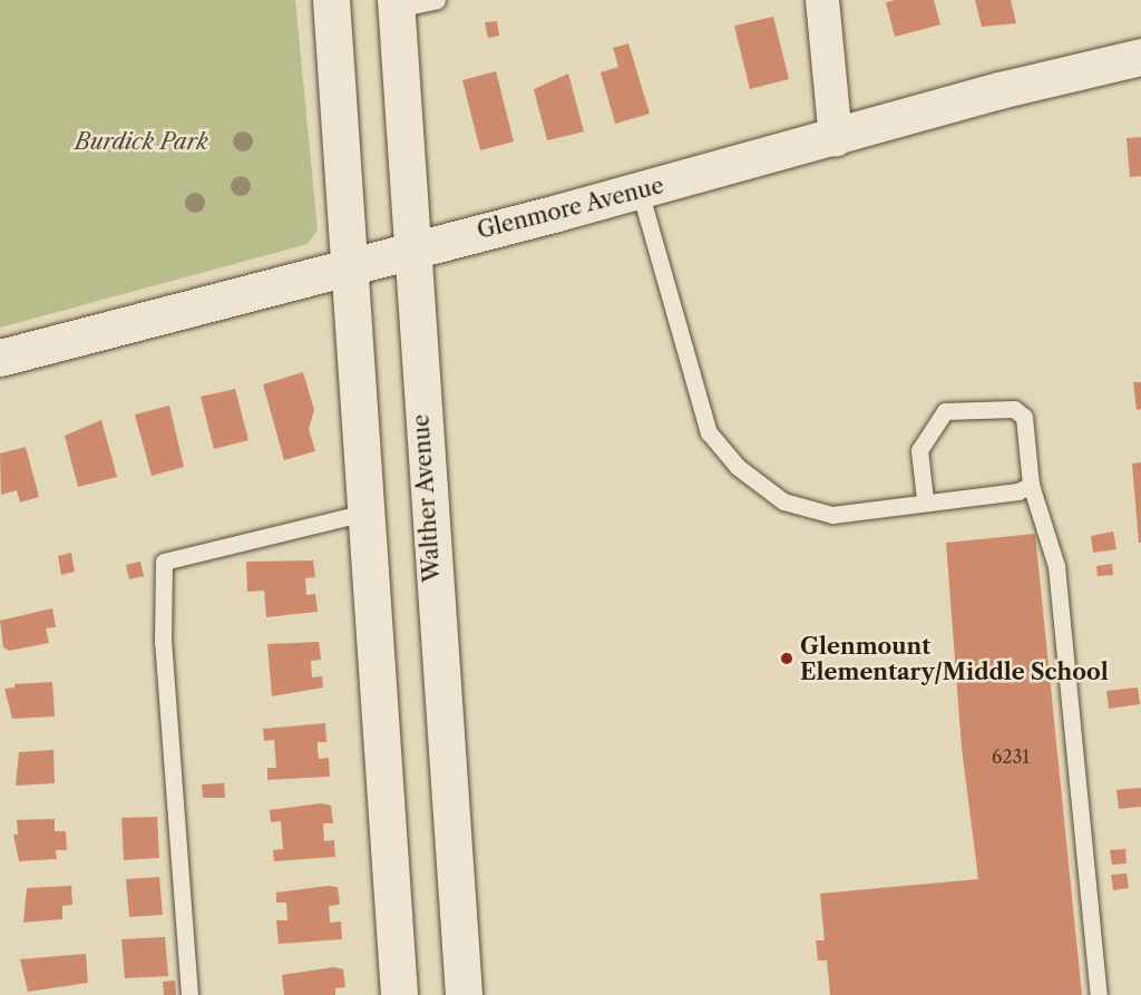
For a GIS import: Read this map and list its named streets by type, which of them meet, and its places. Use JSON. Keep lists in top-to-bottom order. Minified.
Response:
{"streets":{"main road":["Glenmore Avenue","Walther Avenue"]},"crossings":[["Glenmore Avenue","Walther Avenue"]],"parks":["Burdick Park"],"places":["Glenmount Elementary/Middle School"],"house_numbers":["6231"]}
